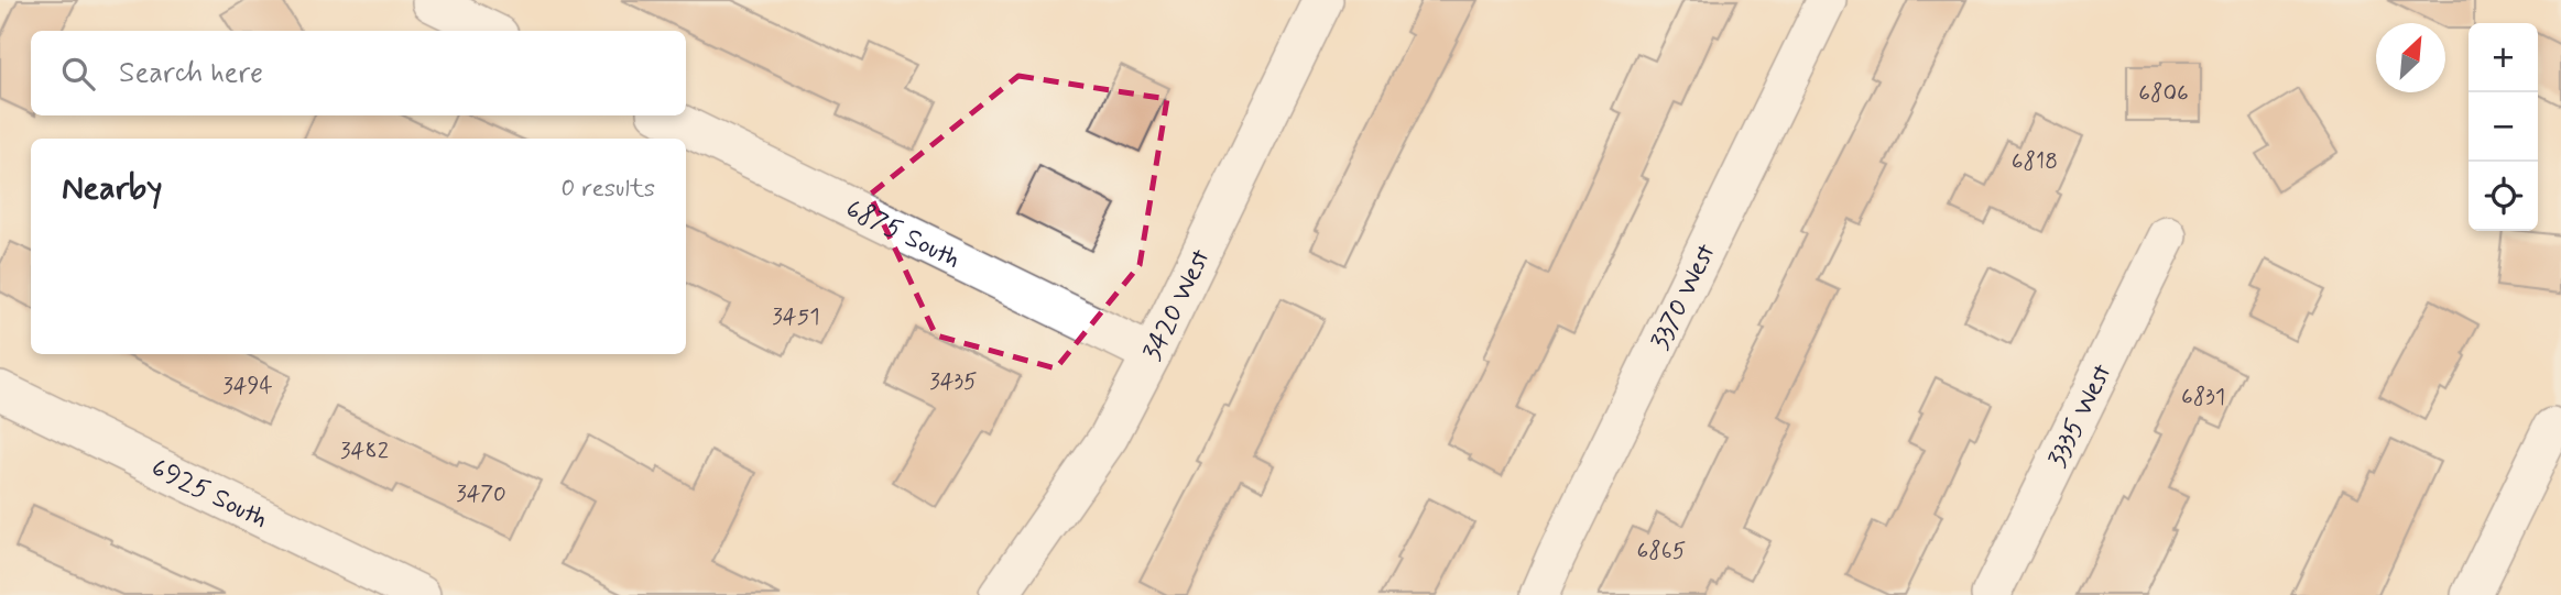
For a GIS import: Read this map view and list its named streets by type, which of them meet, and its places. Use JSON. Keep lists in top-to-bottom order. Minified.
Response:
{"streets":{"street":["6875 South","3370 West","3420 West","3335 West","6925 South"]},"crossings":[["6875 South","3420 West"]],"house_numbers":["6806","6818","3451","3435","3494","6831","3482","3470","6865"],"north":"top right","page":{"map_buttons":["+","−"],"search":"Search here","heading":["Nearby","0 results"]}}
